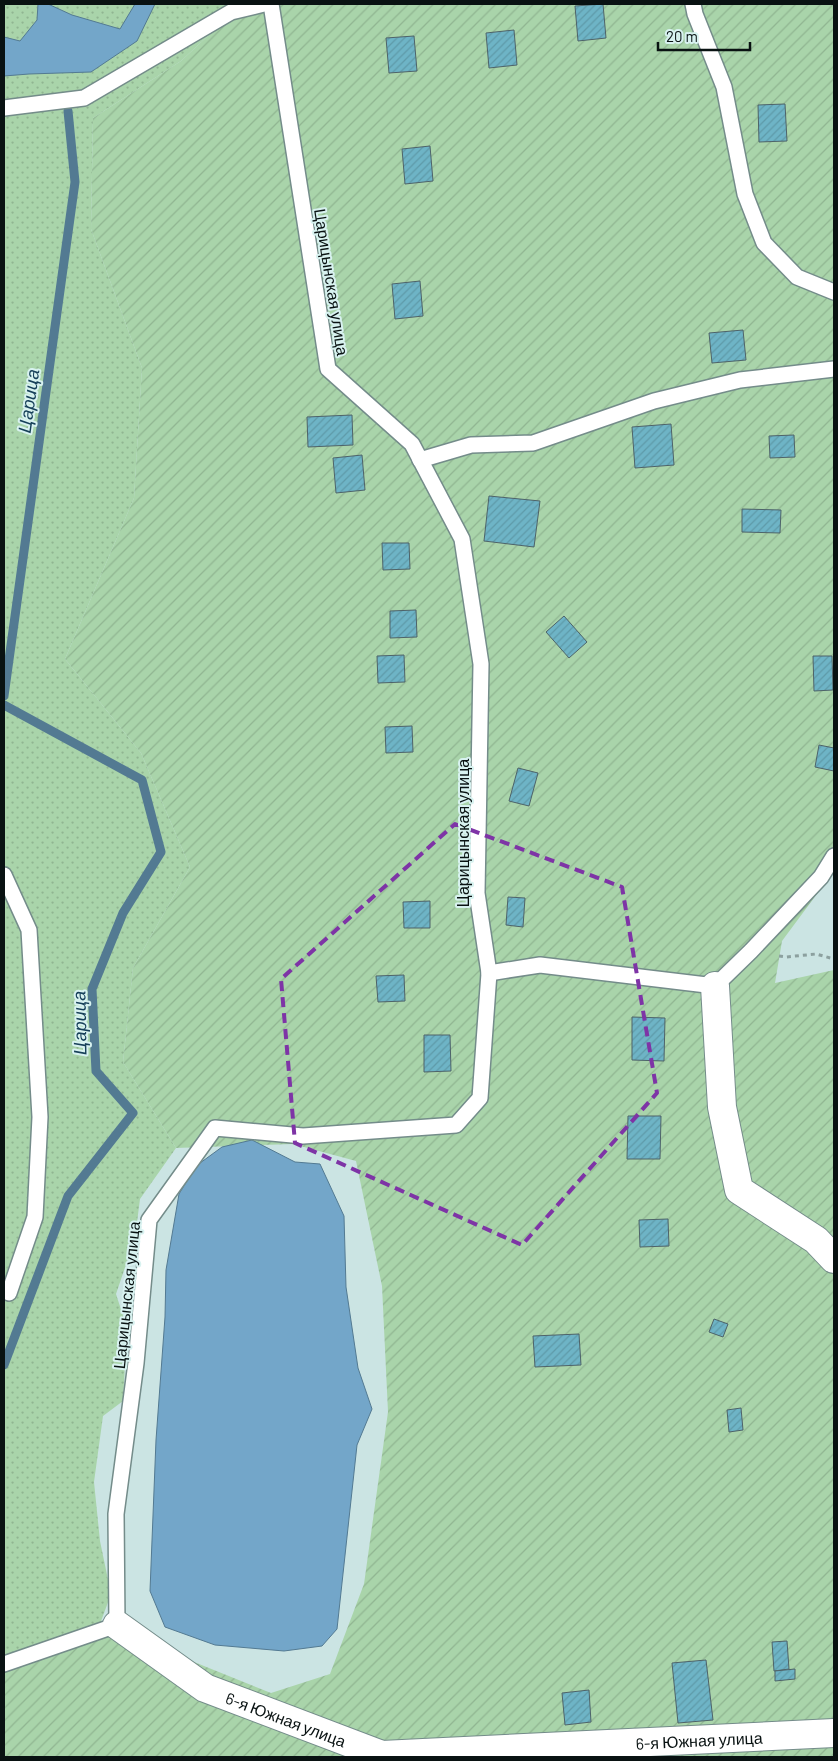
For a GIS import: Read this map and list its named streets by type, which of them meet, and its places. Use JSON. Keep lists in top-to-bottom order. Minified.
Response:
{"streets":{"street":["6-я Южная улица"],"lane":["Царицынская улица"]},"crossings":[["Царицынская улица","6-я Южная улица"]],"water":["Царица"],"scale_bar":"20 m"}
